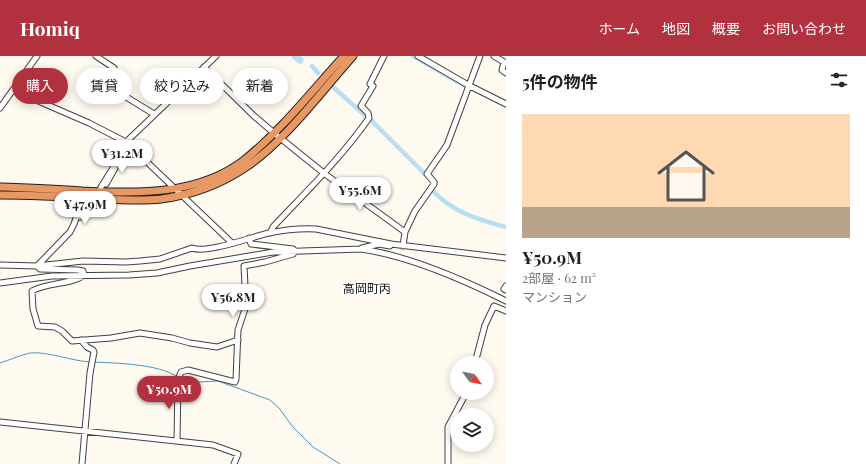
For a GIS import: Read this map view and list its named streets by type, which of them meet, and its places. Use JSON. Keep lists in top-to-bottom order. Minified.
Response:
{"districts":["高岡町丙"],"north":"bottom right","page":{"header":"Homiq","nav":["ホーム","地図","概要","お問い合わせ"],"heading":"5件の物件","chip":["購入","賃貸","絞り込み","新着"],"list":[{"name":"¥50.9M","note":"2部屋 · 62 m² · マンション"}],"price":["¥31.2M","¥55.6M","¥47.9M","¥56.8M","¥50.9M"]}}
